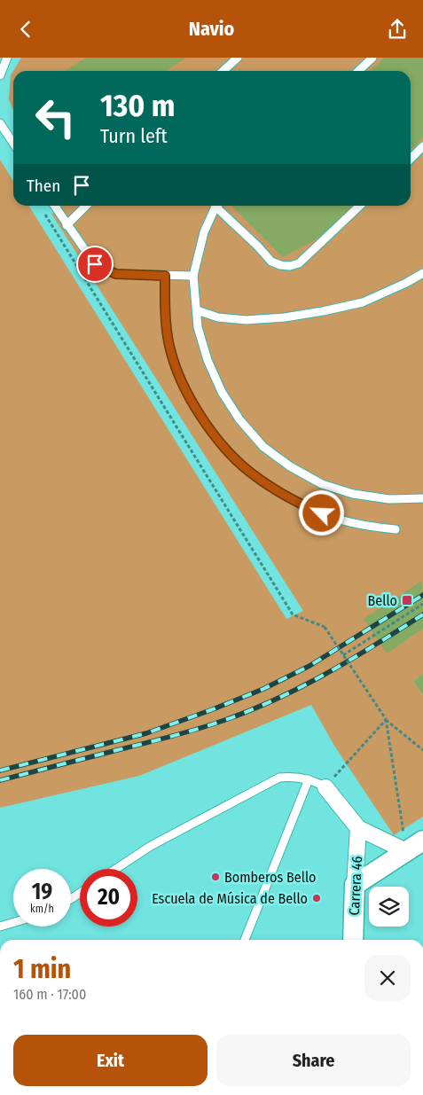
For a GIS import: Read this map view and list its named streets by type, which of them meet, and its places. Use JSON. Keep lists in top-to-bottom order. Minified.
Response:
{"streets":{"street":["Carrera 46"]},"places":{"transit":["Bello"],"other":["Bomberos Bello","Escuela de Música de Bello"]},"page":{"header":"Navio","turn":["130 m","Turn left"],"then":"Then","speed":"19 km/h","limit":"20","heading":["1 min","160 m · 17:00"],"buttons":["Exit","Share"]}}
